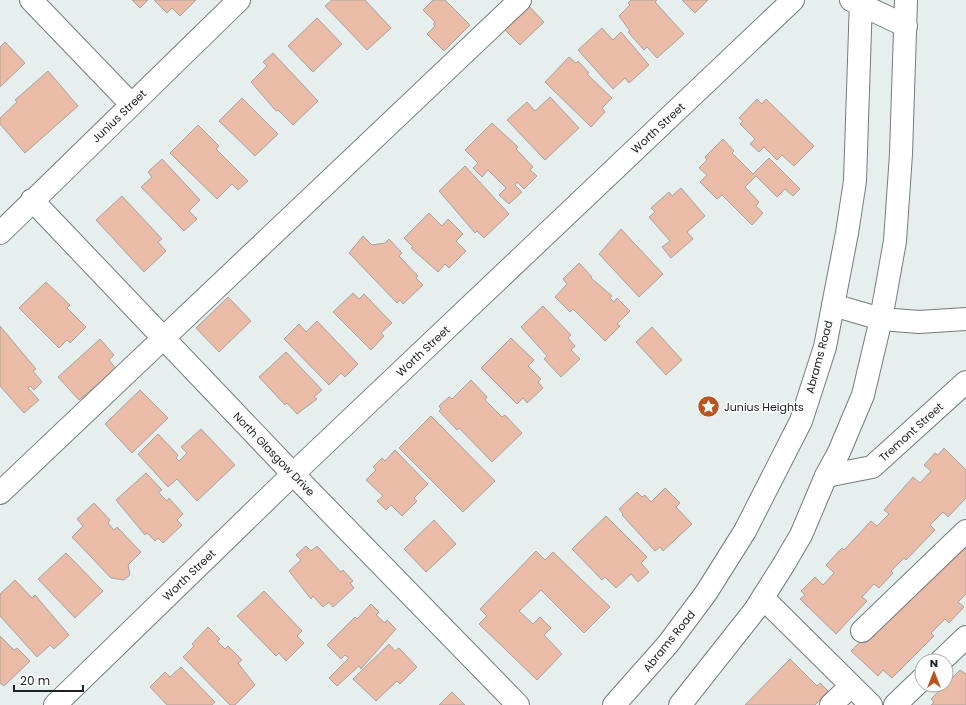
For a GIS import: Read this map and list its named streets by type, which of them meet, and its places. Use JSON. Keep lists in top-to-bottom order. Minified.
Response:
{"streets":{"street":["Junius Street","Worth Street","Abrams Road","Tremont Street","North Glasgow Drive"]},"crossings":[["Junius Street","North Glasgow Drive"],["Worth Street","North Glasgow Drive"]],"places":{"place":["Junius Heights"]},"scale_bar":"20 m","north":"top"}
